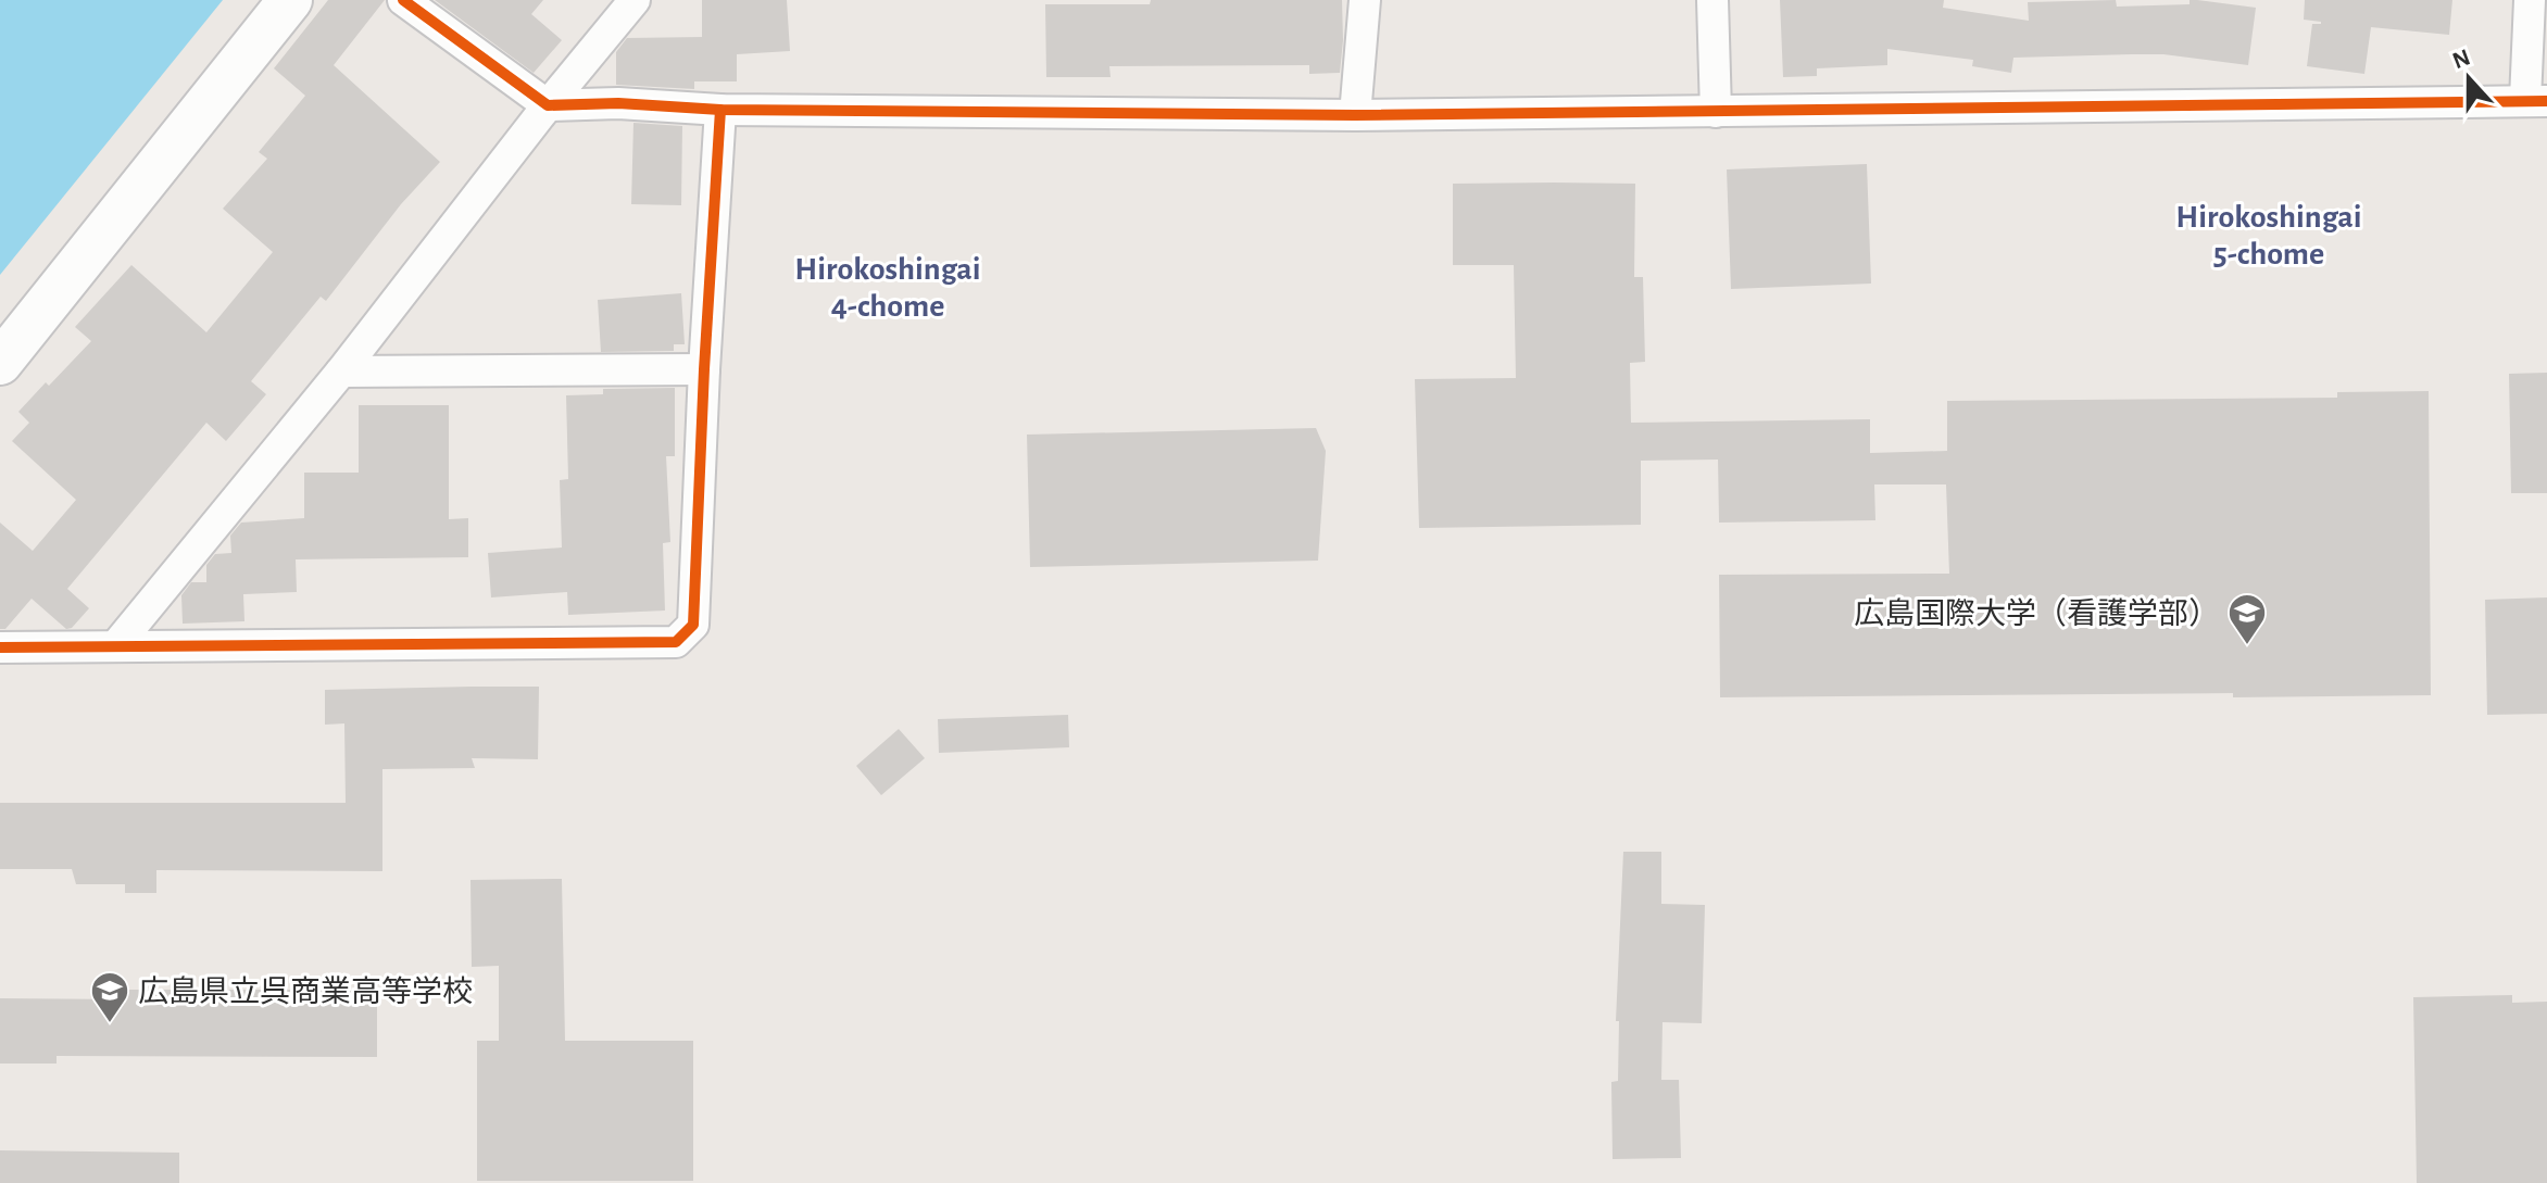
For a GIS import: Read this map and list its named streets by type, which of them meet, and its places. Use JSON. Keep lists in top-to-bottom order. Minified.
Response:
{"districts":["Hirokoshingai 5-chome","Hirokoshingai 4-chome"],"places":{"school or university":["広島国際大学（看護学部）","広島県立呉商業高等学校"]},"north":"top"}
